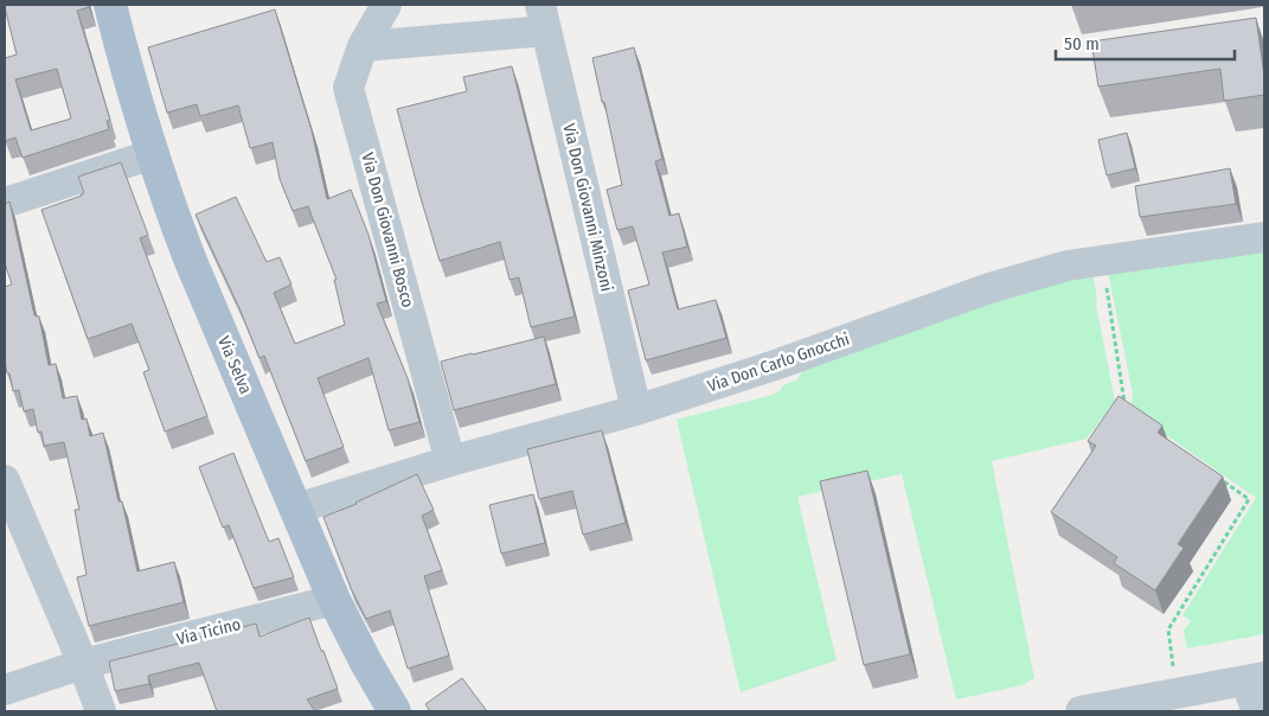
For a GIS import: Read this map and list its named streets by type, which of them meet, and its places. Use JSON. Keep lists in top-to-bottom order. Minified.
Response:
{"streets":{"main road":["Via Selva"],"street":["Via Don Giovanni Minzoni","Via Don Giovanni Bosco","Via Don Carlo Gnocchi","Via Ticino"]},"crossings":[["Via Don Giovanni Minzoni","Via Don Carlo Gnocchi"],["Via Don Giovanni Bosco","Via Don Carlo Gnocchi"],["Via Don Carlo Gnocchi","Via Selva"],["Via Selva","Via Ticino"]],"scale_bar":"50 m"}
